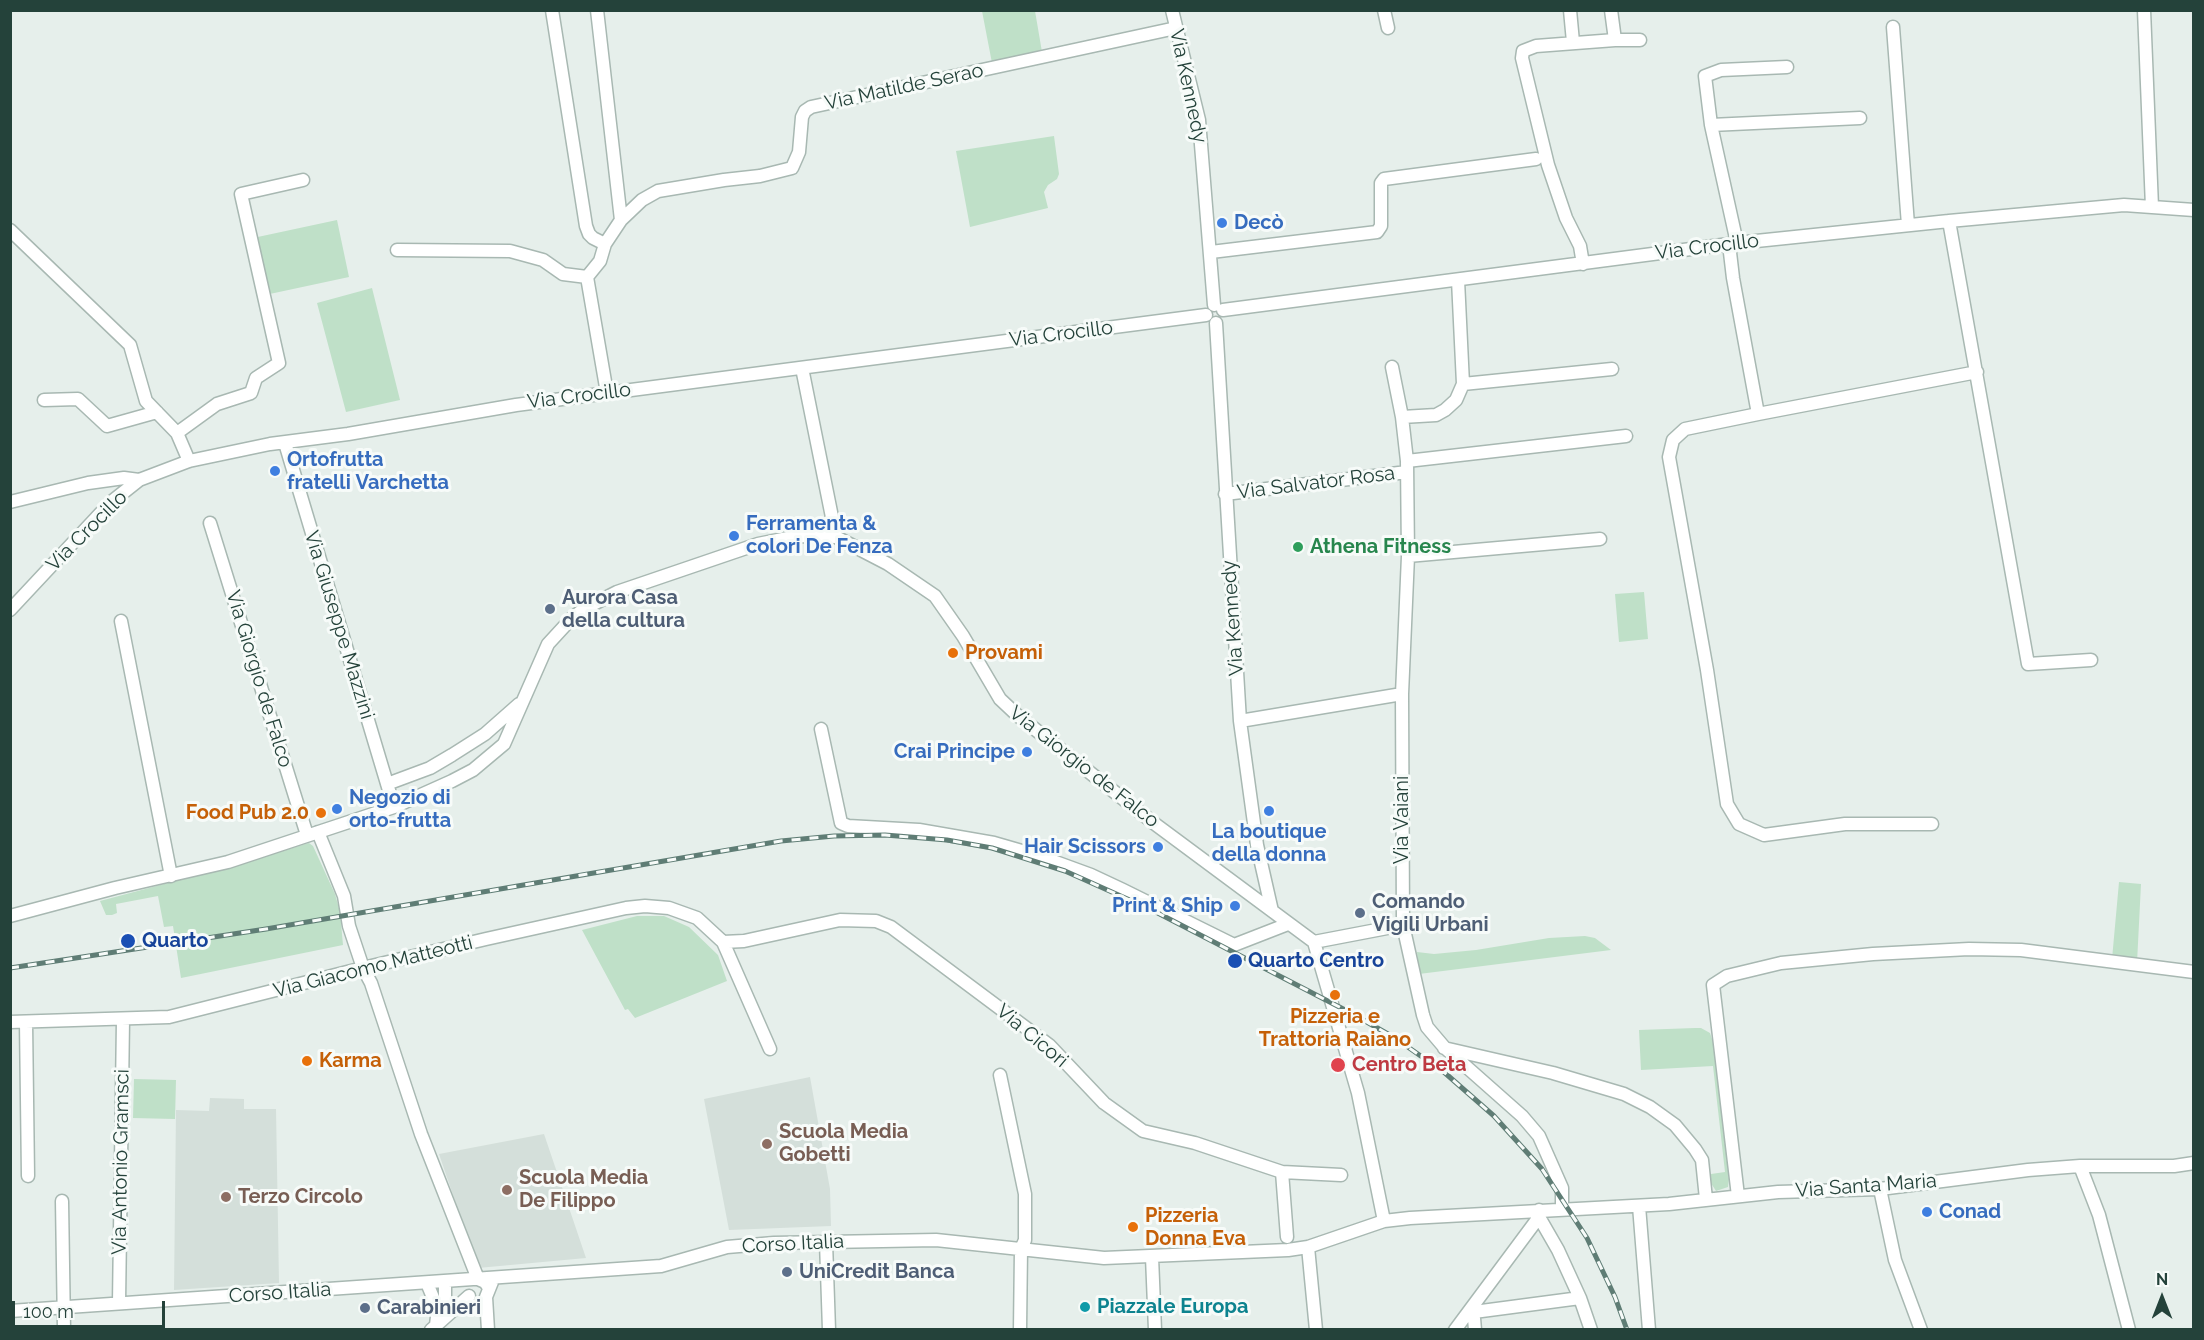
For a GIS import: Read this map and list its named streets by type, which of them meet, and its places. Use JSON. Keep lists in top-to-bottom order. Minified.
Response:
{"streets":{"street":["Via Kennedy","Via Matilde Serao","Via Crocillo","Via Salvator Rosa","Via Giuseppe Mazzini","Via Giorgio de Falco","Via Vaiani","Via Giacomo Matteotti","Via Cicori","Via Antonio Gramsci","Via Santa Maria","Corso Italia"]},"crossings":[["Via Kennedy","Via Matilde Serao"],["Via Kennedy","Via Crocillo"],["Via Kennedy","Via Salvator Rosa"],["Via Kennedy","Via Giorgio de Falco"],["Via Crocillo","Via Giuseppe Mazzini"],["Via Salvator Rosa","Via Vaiani"],["Via Giuseppe Mazzini","Via Giorgio de Falco"],["Via Vaiani","Via Santa Maria"],["Via Giacomo Matteotti","Via Cicori"],["Via Giacomo Matteotti","Via Antonio Gramsci"],["Via Antonio Gramsci","Corso Italia"],["Via Santa Maria","Corso Italia"]],"places":["Decò","Ortofrutta fratelli Varchetta","Ferramenta & colori De Fenza","Athena Fitness","Aurora Casa della cultura","Provami","Crai Principe","Negozio di orto-frutta","La boutique della donna","Food Pub 2.0","Hair Scissors","Print & Ship","Comando Vigili Urbani","Quarto","Quarto Centro","Pizzeria e Trattoria Raiano","Karma","Centro Beta","Scuola Media Gobetti","Scuola Media De Filippo","Terzo Circolo","Conad","Pizzeria Donna Eva","UniCredit Banca","Piazzale Europa","Carabinieri"],"scale_bar":"100 m","north":"top"}
